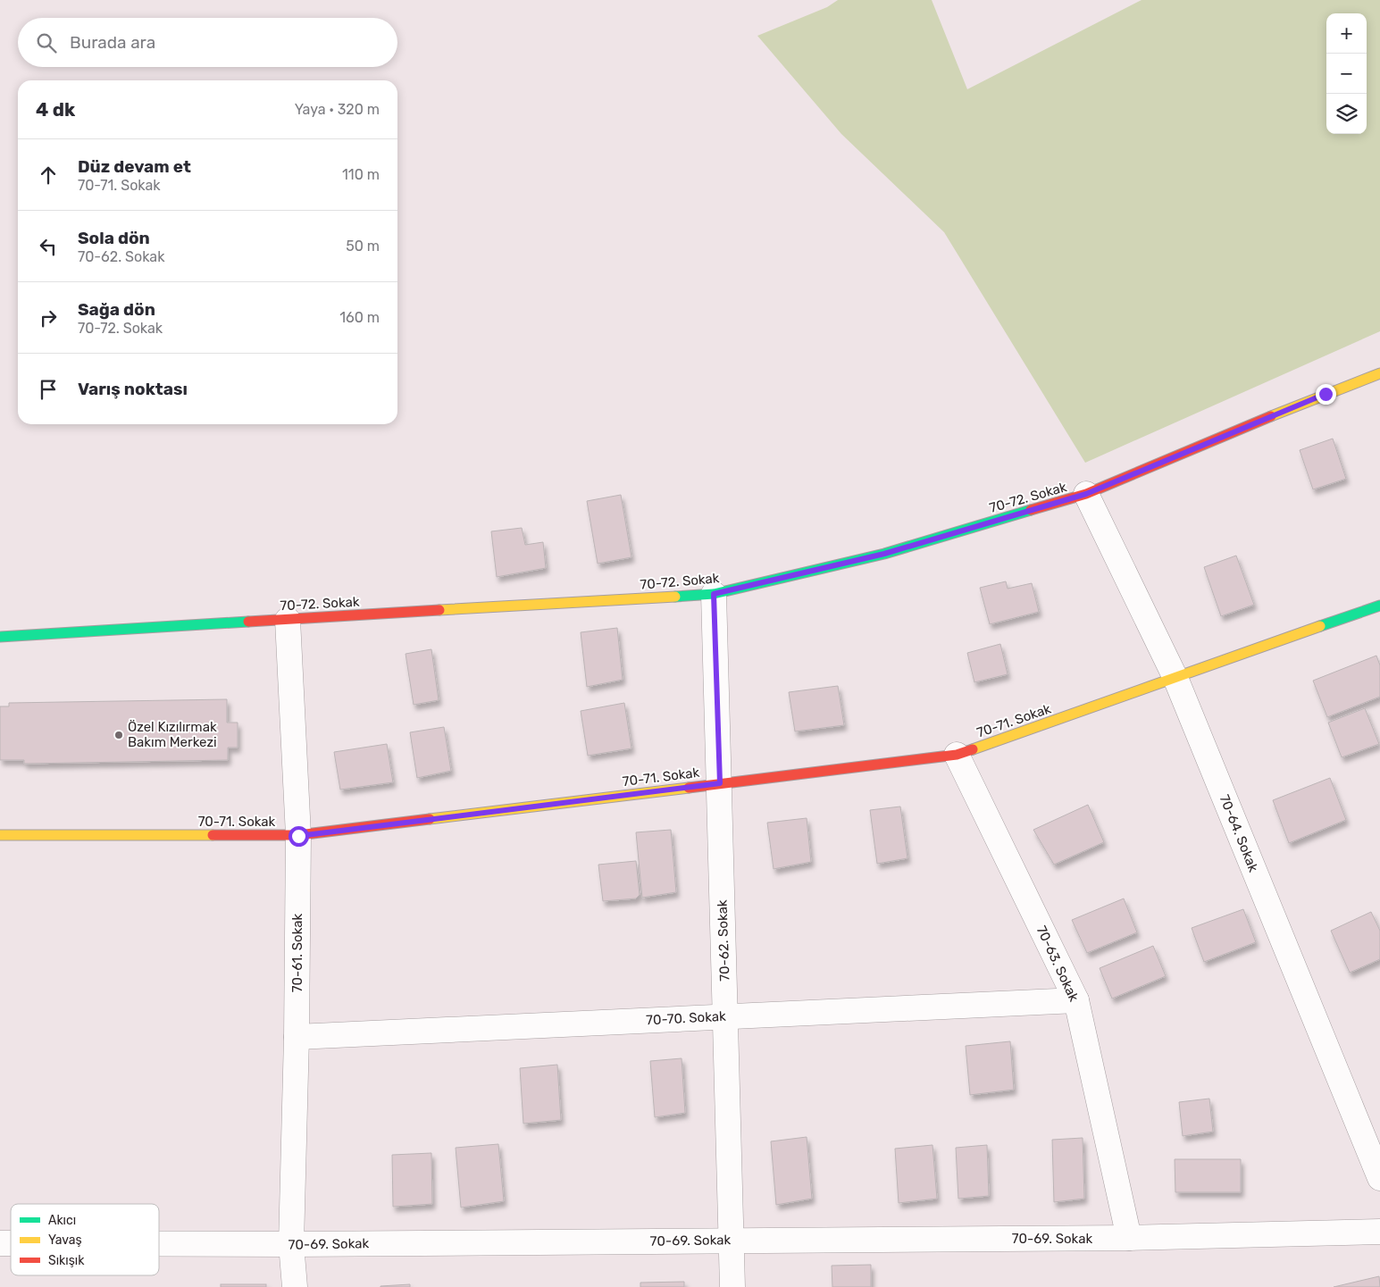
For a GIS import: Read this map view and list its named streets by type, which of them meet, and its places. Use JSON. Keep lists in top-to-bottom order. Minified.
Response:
{"streets":{"street":["70-72. Sokak","70-71. Sokak","70-64. Sokak","70-62. Sokak","70-61. Sokak","70-63. Sokak","70-70. Sokak","70-69. Sokak"]},"crossings":[["70-72. Sokak","70-64. Sokak"],["70-72. Sokak","70-62. Sokak"],["70-72. Sokak","70-61. Sokak"],["70-71. Sokak","70-64. Sokak"],["70-71. Sokak","70-62. Sokak"],["70-71. Sokak","70-61. Sokak"],["70-71. Sokak","70-63. Sokak"],["70-62. Sokak","70-70. Sokak"],["70-62. Sokak","70-69. Sokak"],["70-61. Sokak","70-70. Sokak"],["70-61. Sokak","70-69. Sokak"],["70-63. Sokak","70-70. Sokak"],["70-63. Sokak","70-69. Sokak"]],"places":["Özel Kızılırmak Bakım Merkezi"],"legend":["Akıcı","Yavaş","Sıkışık"],"page":{"map_buttons":["+","−"],"search":"Burada ara","heading":["4 dk","Yaya · 320 m"],"list":[["Düz devam et","70-71. Sokak","110 m"],["Sola dön","70-62. Sokak","50 m"],["Sağa dön","70-72. Sokak","160 m"],"Varış noktası"]}}
